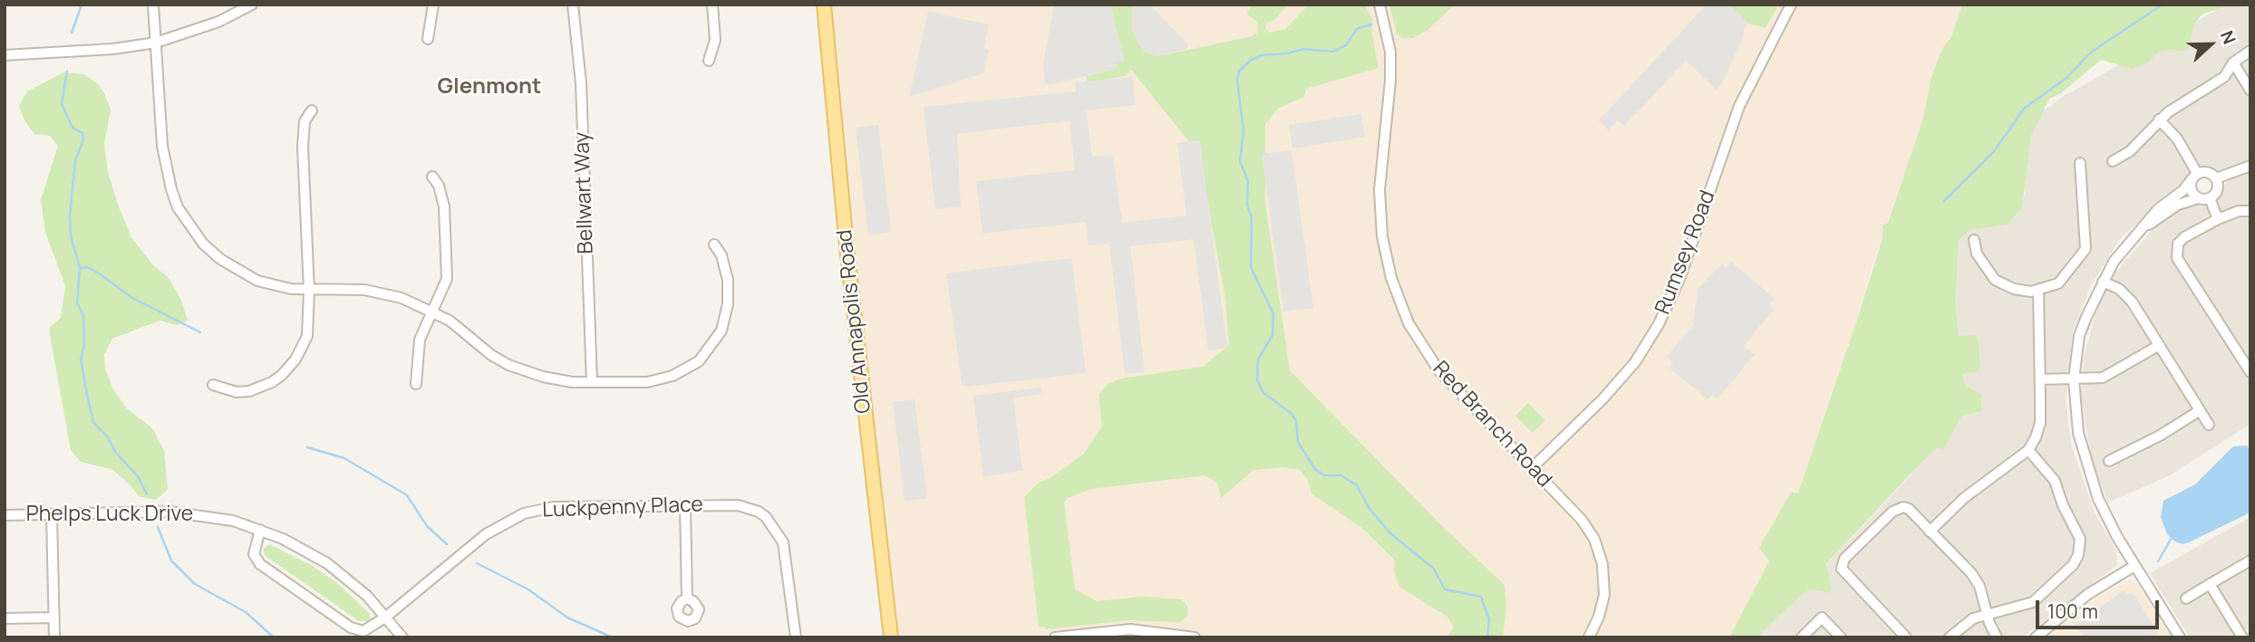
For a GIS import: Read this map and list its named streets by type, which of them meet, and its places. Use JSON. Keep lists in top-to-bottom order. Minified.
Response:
{"streets":{"main road":["Old Annapolis Road"],"street":["Bellwart Way","Rumsey Road","Red Branch Road","Luckpenny Place","Phelps Luck Drive"]},"crossings":[["Rumsey Road","Red Branch Road"],["Luckpenny Place","Phelps Luck Drive"]],"districts":["Glenmont"],"scale_bar":"100 m","north":"right"}
